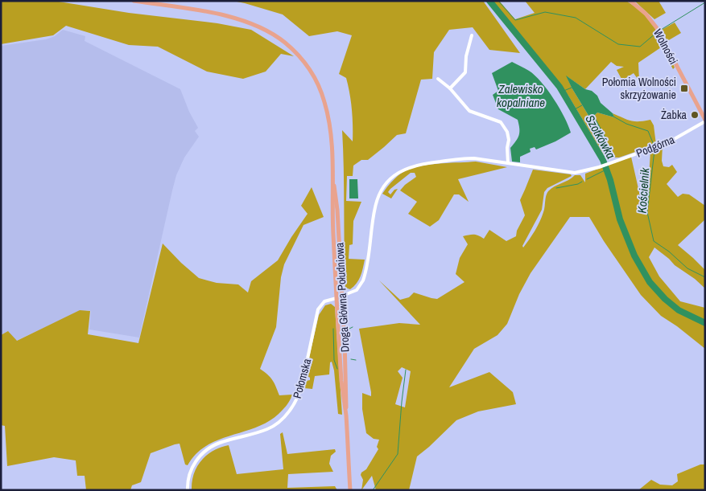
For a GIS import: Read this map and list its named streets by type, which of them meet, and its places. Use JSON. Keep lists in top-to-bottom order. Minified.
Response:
{"streets":{"main road":["Wolności","Droga Główna Południowa"],"street":["Podgórna","Połomska"]},"crossings":[["Wolności","Podgórna"],["Podgórna","Połomska"],["Droga Główna Południowa","Połomska"]],"water":["Zalewisko kopalniane","Szotkówka","Kościelnik"],"places":{"transit":["Połomia Wolności skrzyżowanie"],"other":["Żabka"]}}
